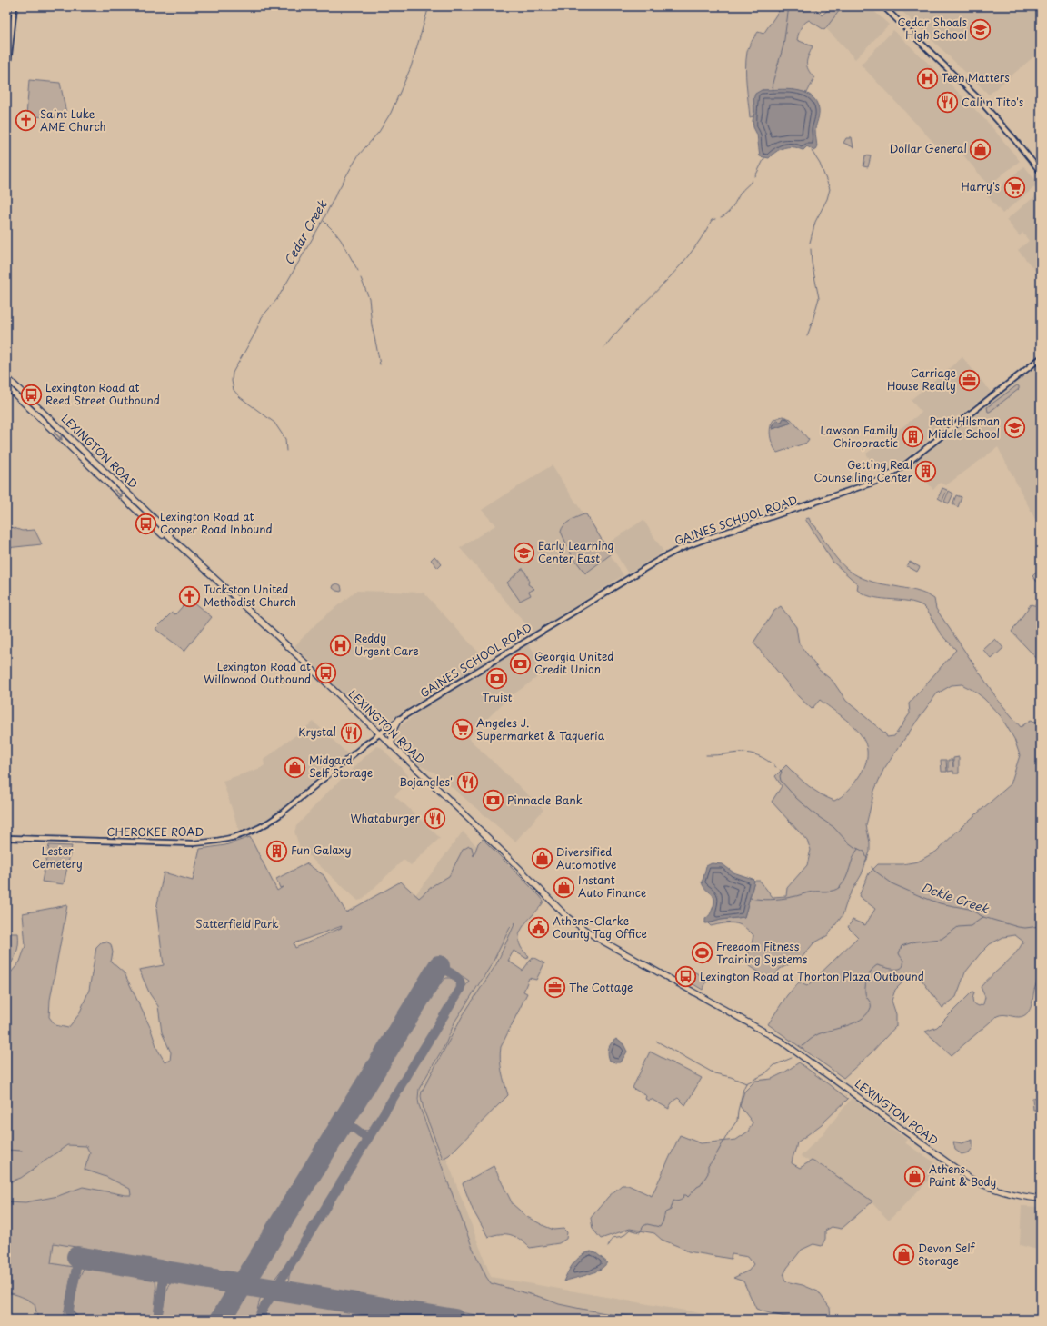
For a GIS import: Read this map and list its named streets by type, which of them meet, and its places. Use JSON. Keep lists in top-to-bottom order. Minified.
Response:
{"streets":{"highway":["LEXINGTON ROAD"],"main road":["GAINES SCHOOL ROAD","CHEROKEE ROAD"]},"crossings":[["LEXINGTON ROAD","GAINES SCHOOL ROAD"],["LEXINGTON ROAD","CHEROKEE ROAD"],["GAINES SCHOOL ROAD","CHEROKEE ROAD"]],"water":["Cedar Creek","Dekle Creek"],"parks":["Lester Cemetery","Satterfield Park"],"places":{"school or university":["Cedar Shoals High School","Patti Hilsman Middle School","Early Learning Center East"],"hospital":["Teen Matters","Reddy Urgent Care"],"restaurant":["Cali n Tito's","Krystal","Bojangles'","Whataburger"],"church":["Saint Luke AME Church","Tuckston United Methodist Church"],"shop":["Dollar General","Midgard Self Storage","Diversified Automotive","Instant Auto Finance","Athens Paint & Body","Devon Self Storage"],"supermarket":["Harry's","Angeles J. Supermarket & Taqueria"],"office":["Carriage House Realty","The Cottage"],"bus stop":["Lexington Road at Reed Street Outbound","Lexington Road at Cooper Road Inbound","Lexington Road at Willowood Outbound","Lexington Road at Thorton Plaza Outbound"],"building":["Lawson Family Chiropractic","Getting Real Counselling Center","Fun Galaxy"],"bank":["Georgia United Credit Union","Truist","Pinnacle Bank"],"public building":["Athens-Clarke County Tag Office"],"sports":["Freedom Fitness Training Systems"]}}
